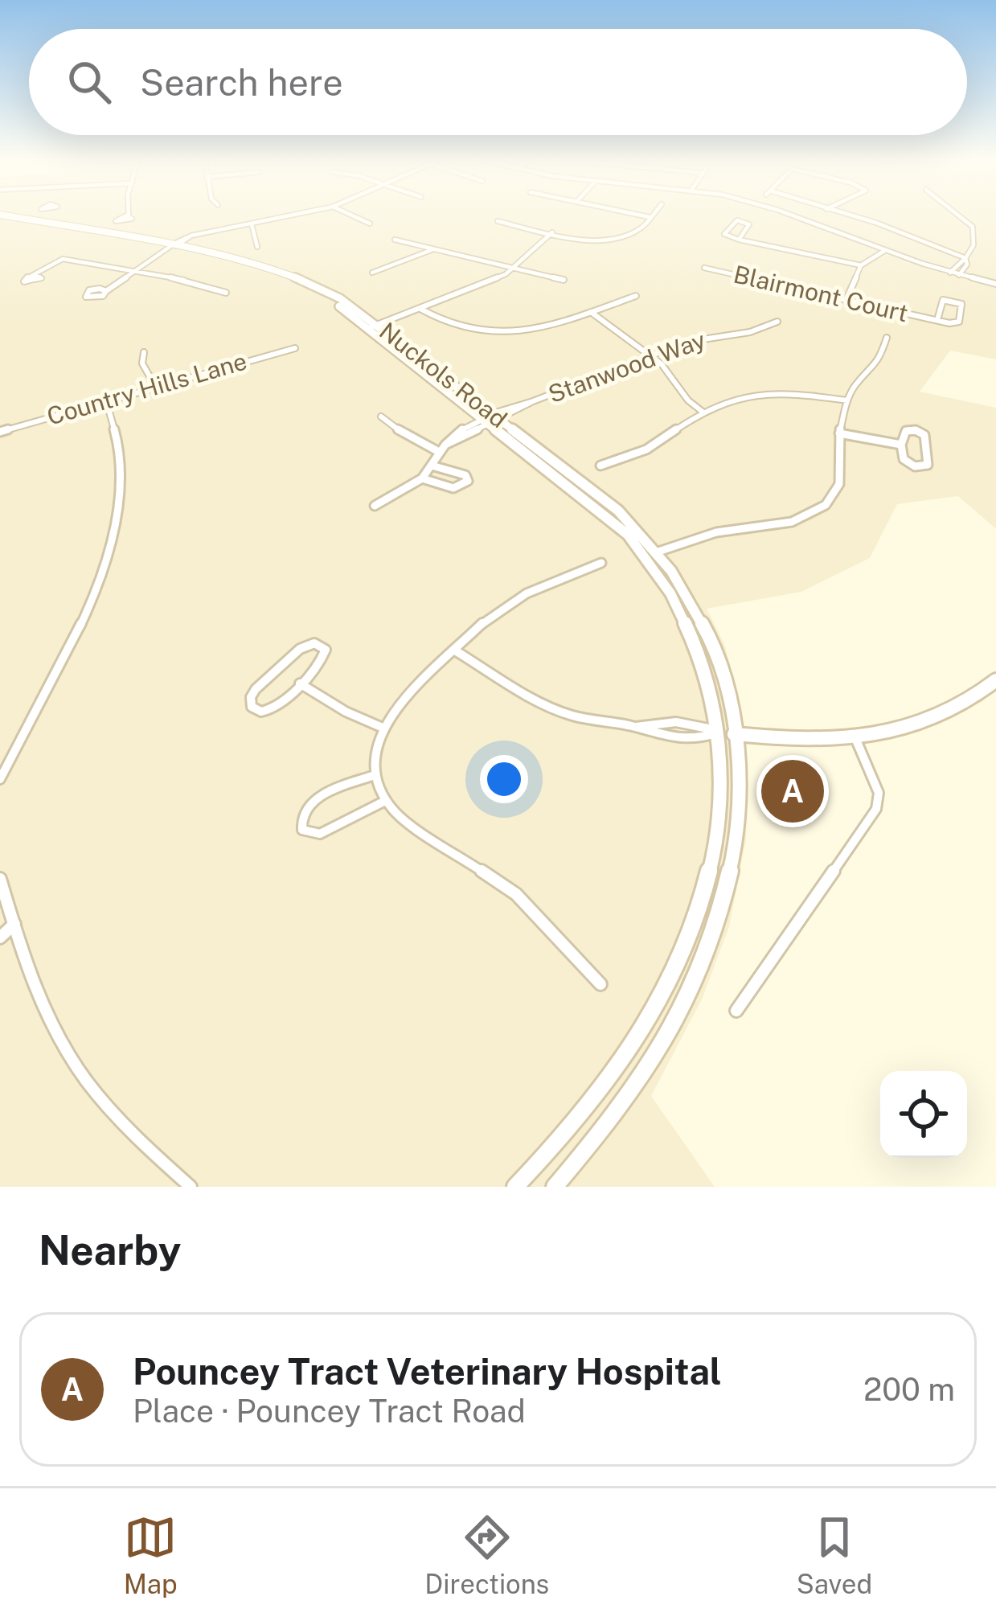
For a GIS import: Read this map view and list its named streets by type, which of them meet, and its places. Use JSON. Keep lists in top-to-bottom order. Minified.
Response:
{"streets":{"main road":["Nuckols Road"],"street":["Blairmont Court","Stanwood Way","Country Hills Lane"]},"crossings":[["Stanwood Way","Nuckols Road"]],"page":{"search":"Search here","pins":"A","heading":"Nearby","list":[{"mark":"A","name":"Pouncey Tract Veterinary Hospital","note":"Place · Pouncey Tract Road","value":"200 m"}],"nav":["Map","Directions","Saved"]}}
